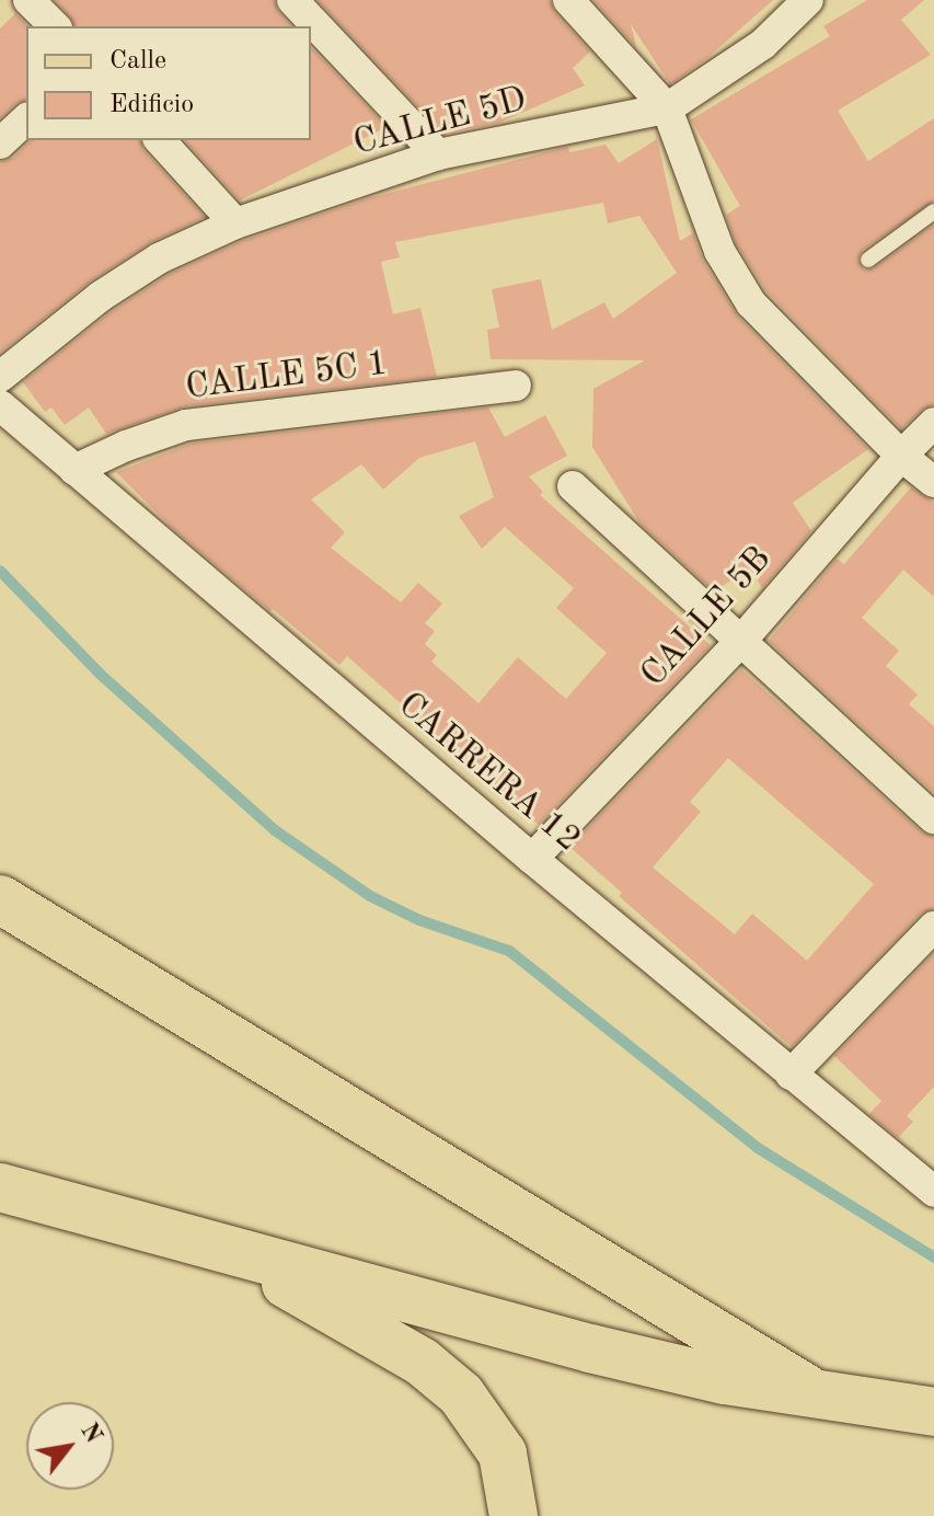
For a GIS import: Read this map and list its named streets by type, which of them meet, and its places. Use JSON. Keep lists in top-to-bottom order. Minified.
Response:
{"streets":{"street":["CALLE 5D","CALLE 5C 1","CALLE 5B","CARRERA 12"]},"crossings":[["CALLE 5C 1","CARRERA 12"],["CALLE 5B","CARRERA 12"]],"legend":["Calle","Edificio"],"north":"top right"}
